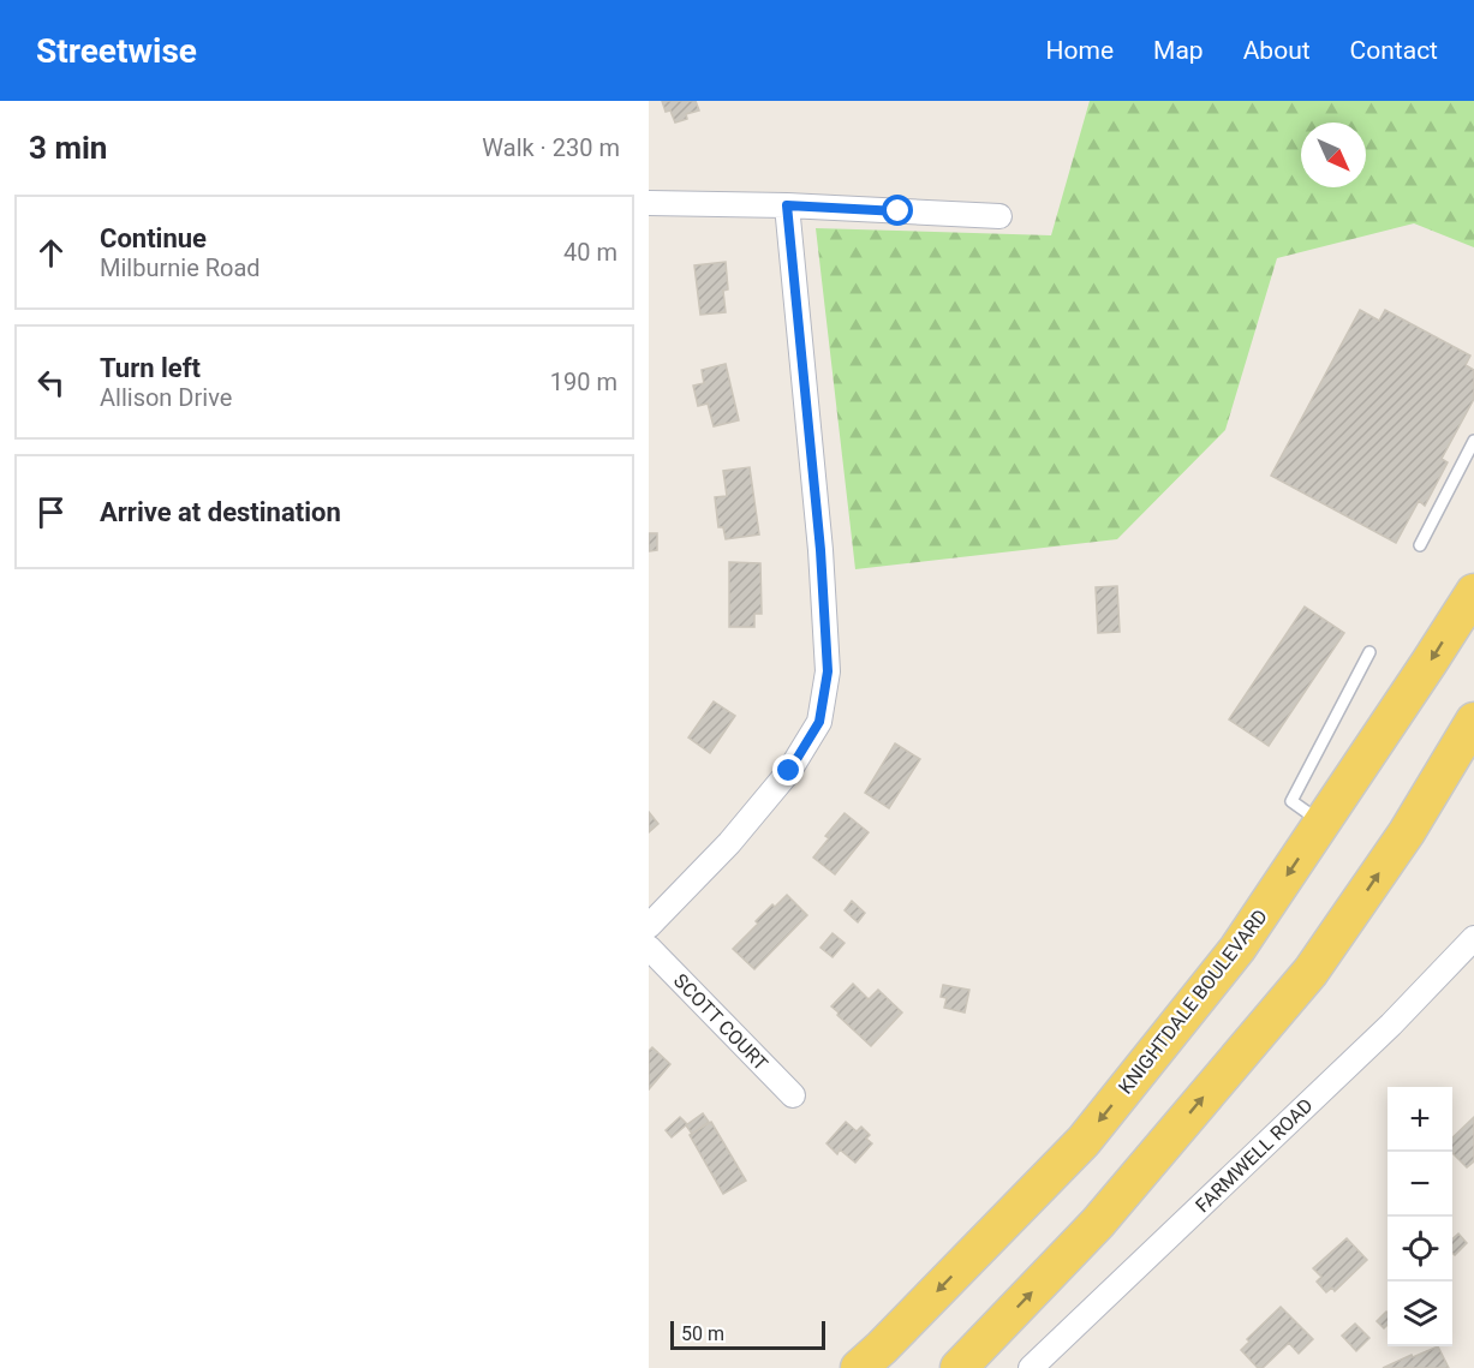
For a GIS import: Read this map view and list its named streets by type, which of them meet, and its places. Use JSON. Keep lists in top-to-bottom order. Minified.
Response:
{"streets":{"main road":["KNIGHTDALE BOULEVARD"],"street":["SCOTT COURT","FARMWELL ROAD"]},"scale_bar":"50 m","north":"bottom right","page":{"header":"Streetwise","nav":["Home","Map","About","Contact"],"heading":["3 min","Walk · 230 m"],"list":[["Continue","Milburnie Road","40 m"],["Turn left","Allison Drive","190 m"],"Arrive at destination"],"map_buttons":["+","−"],"scale":"50 m"}}
